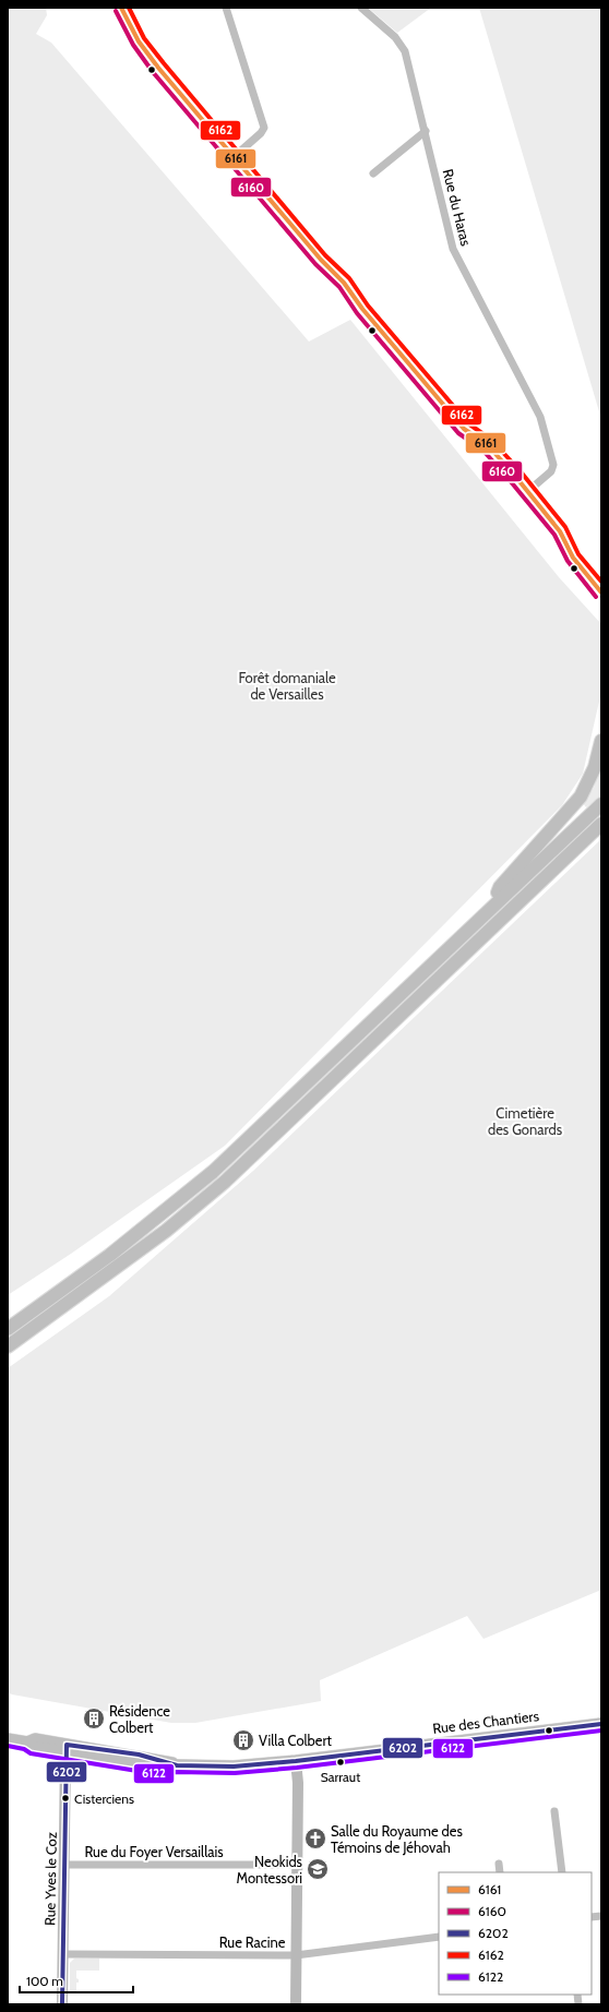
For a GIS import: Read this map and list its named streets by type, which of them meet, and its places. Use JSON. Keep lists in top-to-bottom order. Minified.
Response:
{"streets":{"main road":["Rue des Chantiers","Rue Yves le Coz"],"street":["Rue du Haras","Rue du Foyer Versaillais","Rue Racine"]},"crossings":[["Rue des Chantiers","Rue Yves le Coz"],["Rue du Foyer Versaillais","Rue Yves le Coz"],["Rue Yves le Coz","Rue Racine"]],"parks":["Forêt domaniale de Versailles","Cimetière des Gonards"],"places":{"building":["Résidence Colbert","Villa Colbert"],"other":["Sarraut","Cisterciens"],"church":["Salle du Royaume des Témoins de Jéhovah"],"school or university":["Neokids Montessori"]},"lines":["transit line 6161","transit line 6162","transit line 6160","transit line 6202","transit line 6122"],"legend":["6161","6160","6202","6162","6122"],"scale_bar":"100 m"}
